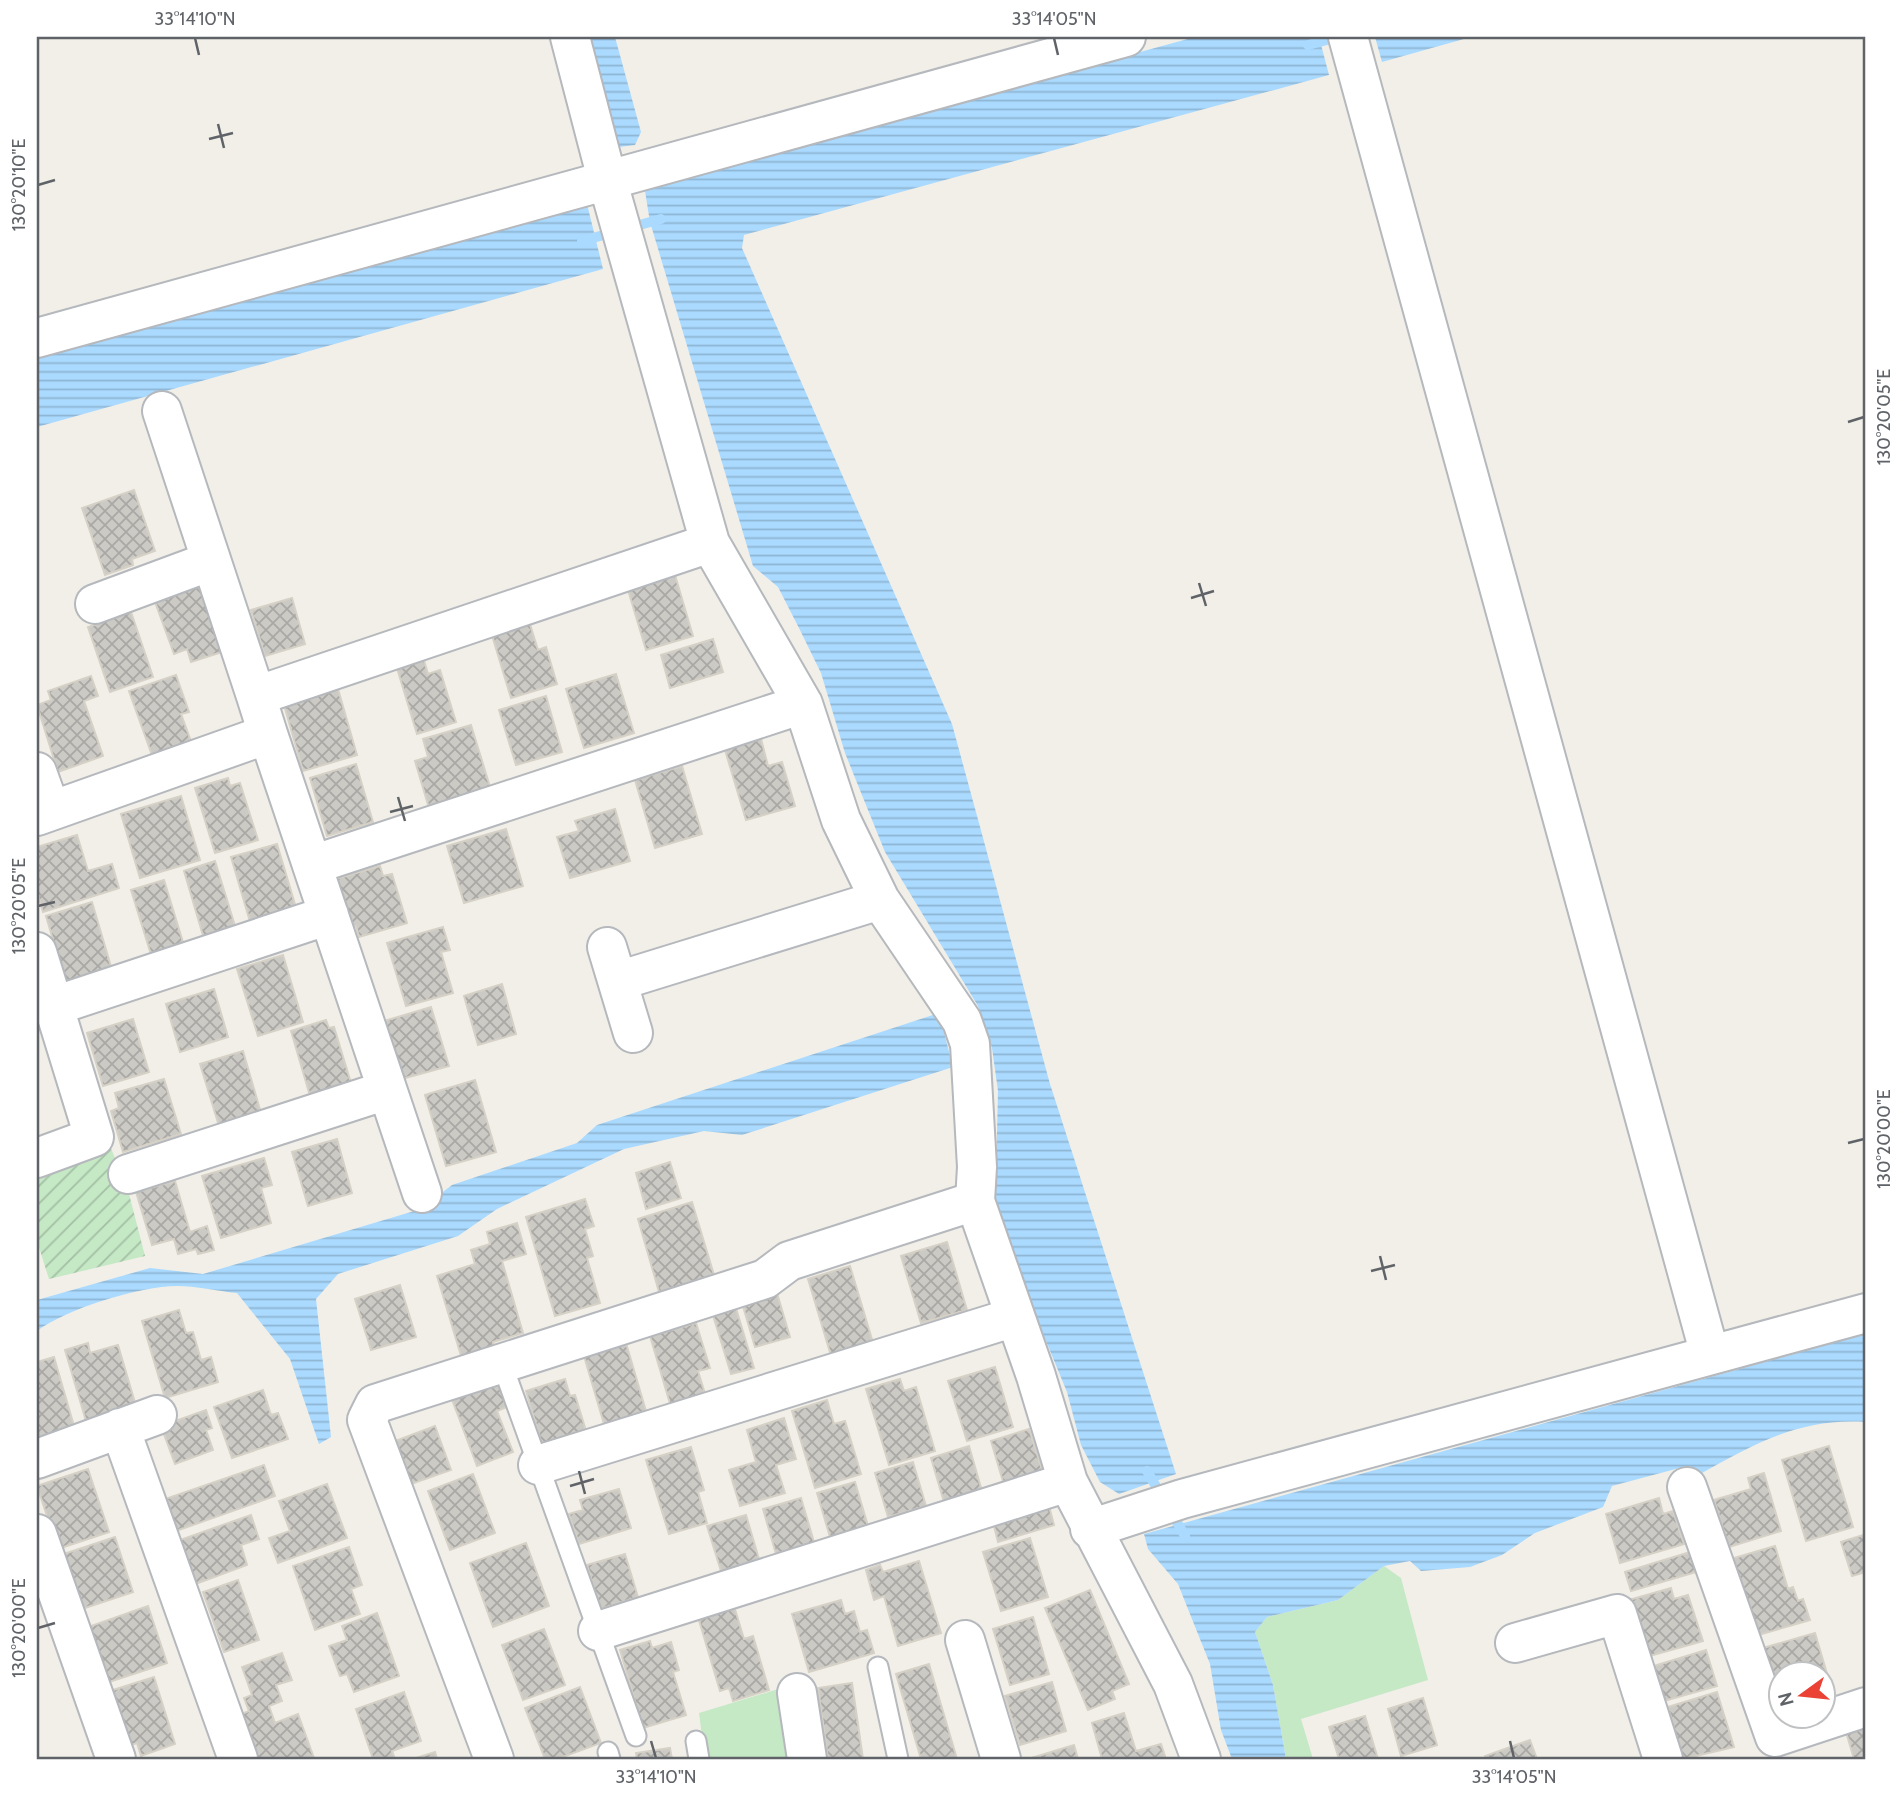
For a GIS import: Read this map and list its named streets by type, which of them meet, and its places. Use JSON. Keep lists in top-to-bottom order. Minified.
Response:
{"north":"left","coordinates":["33°14'10\"N","33°14'05\"N","130°20'10\"E","130°20'05\"E","130°20'00\"E"]}
